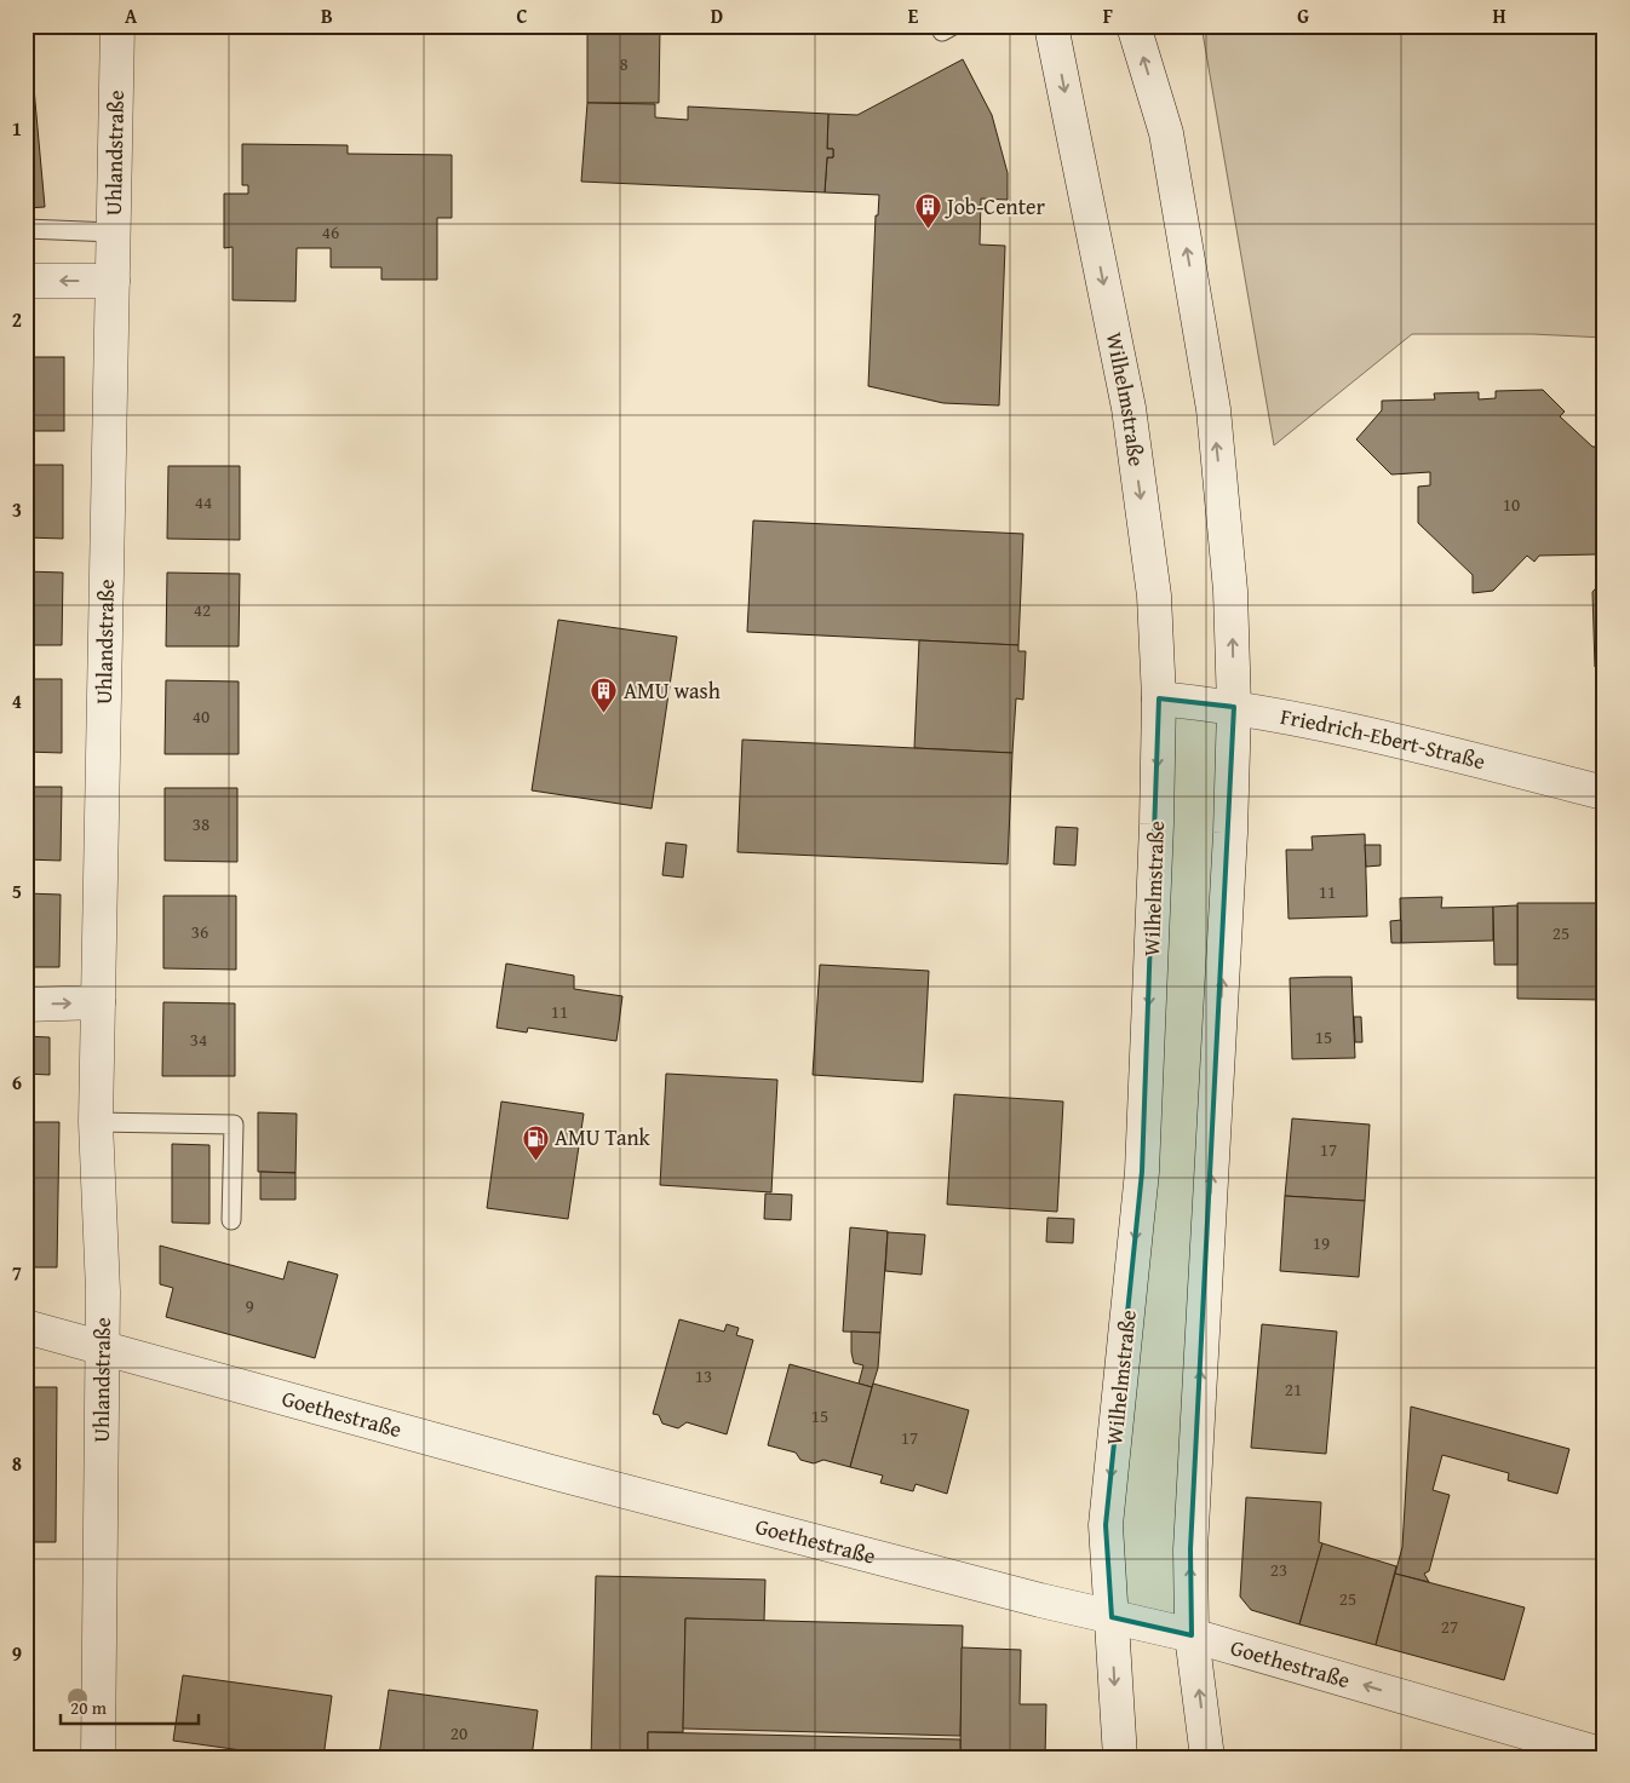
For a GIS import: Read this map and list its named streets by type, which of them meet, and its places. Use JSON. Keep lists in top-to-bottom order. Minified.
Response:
{"streets":{"street":["Uhlandstraße","Wilhelmstraße","Friedrich-Ebert-Straße","Goethestraße"]},"crossings":[["Uhlandstraße","Goethestraße"],["Wilhelmstraße","Friedrich-Ebert-Straße"],["Wilhelmstraße","Goethestraße"]],"places":{"building":["Job-Center","AMU wash"],"fuel station":["AMU Tank"]},"house_numbers":["8","46","44","10","42","40","38","11","36","25","11","15","34","17","19","9","13","21","15","17","23","25","27","20"],"scale_bar":"20 m","grid":{"columns":["A","B","C","D","E","F","G","H"],"rows":["1","2","3","4","5","6","7","8","9"]}}
